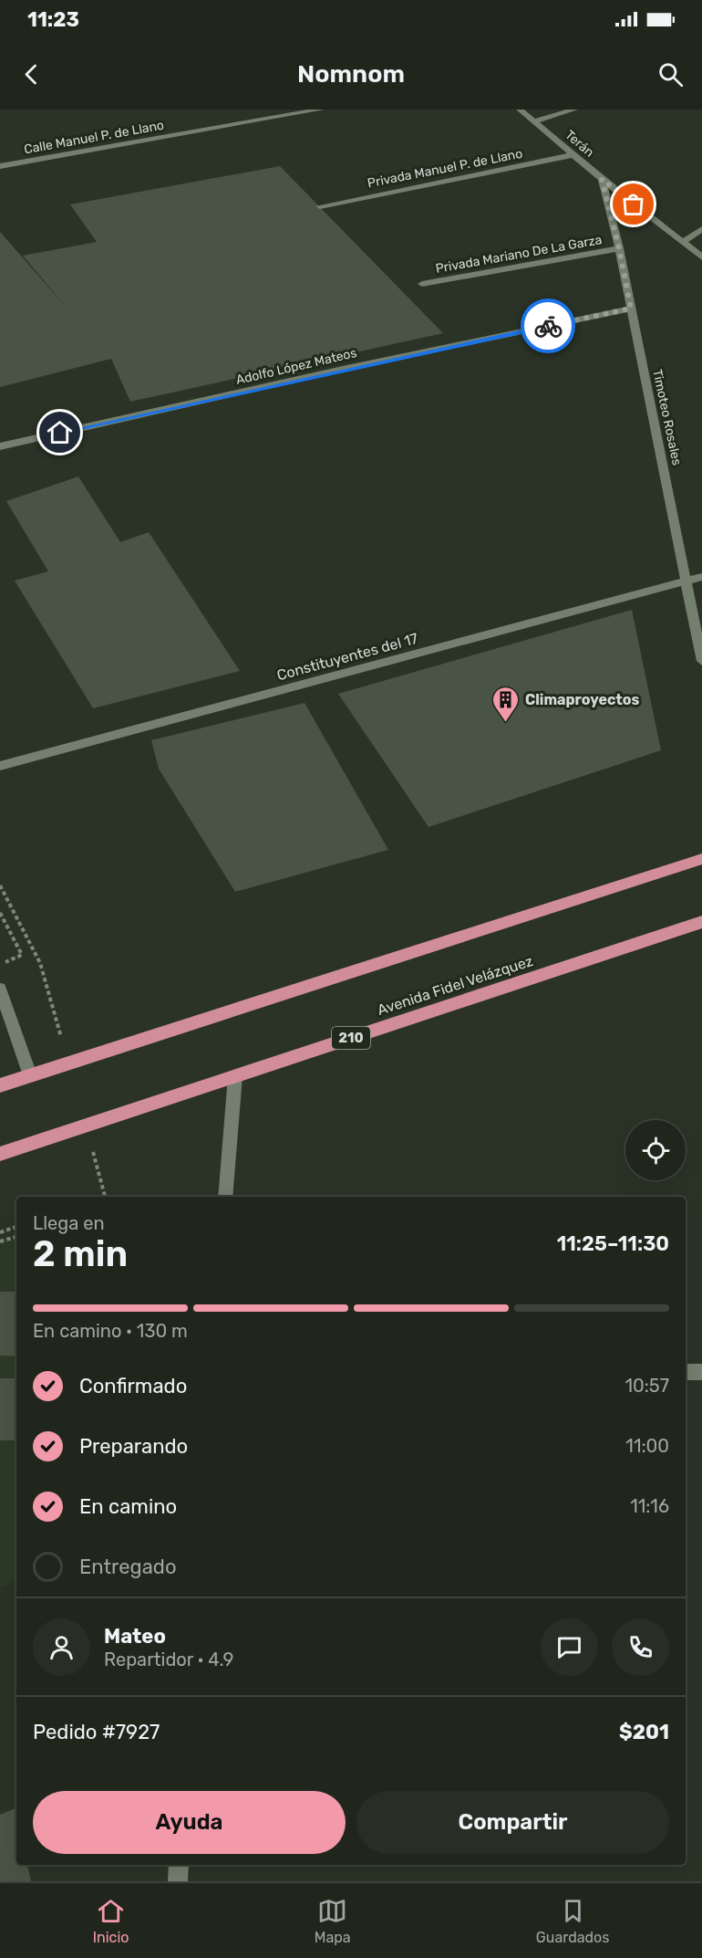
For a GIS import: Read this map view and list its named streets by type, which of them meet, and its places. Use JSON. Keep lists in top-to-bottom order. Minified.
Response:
{"streets":{"highway":["Avenida Fidel Velázquez","210"],"street":["Calle Manuel P. de Llano","Terán","Privada Manuel P. de Llano","Privada Mariano De La Garza","Adolfo López Mateos","Timoteo Rosales","Constituyentes del 17"]},"crossings":[["Terán","Privada Manuel P. de Llano"],["Terán","Timoteo Rosales"],["Privada Mariano De La Garza","Timoteo Rosales"],["Adolfo López Mateos","Timoteo Rosales"],["Timoteo Rosales","Constituyentes del 17"]],"places":{"building":["Climaproyectos"]},"page":{"status":"11:23","header":"Nomnom","heading":["2 min","Llega en","11:25–11:30"],"panel":["Mateo","Repartidor · 4.9","Pedido #7927","$201"],"bar":"En camino · 130 m","list":[["Confirmado","10:57"],["Preparando","11:00"],["En camino","11:16"],"Entregado"],"buttons":["Ayuda","Compartir"],"tabs":["Inicio","Mapa","Guardados"]}}
